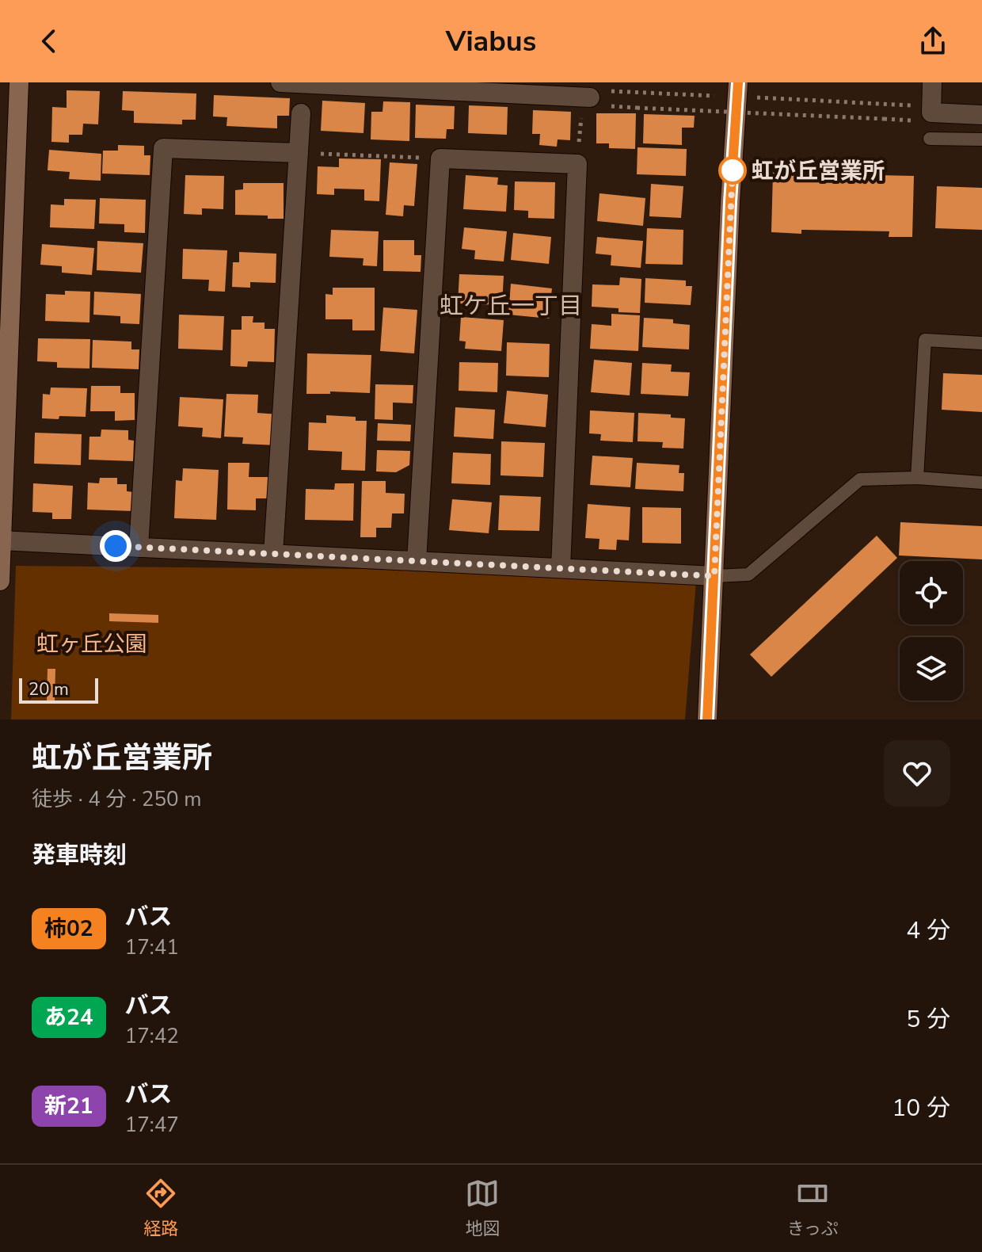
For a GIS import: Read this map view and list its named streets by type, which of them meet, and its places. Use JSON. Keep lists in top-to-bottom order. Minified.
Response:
{"districts":["虹ケ丘一丁目"],"parks":["虹ヶ丘公園"],"places":["虹が丘営業所"],"lines":["bus line 柿02"],"scale_bar":"20 m","page":{"header":"Viabus","scale":"20 m","heading":[["虹が丘営業所","徒歩 · 4 分 · 250 m"],"発車時刻"],"list":[{"mark":"柿02","name":"バス","note":"17:41","value":"4 分"},{"mark":"あ24","name":"バス","note":"17:42","value":"5 分"},{"mark":"新21","name":"バス","note":"17:47","value":"10 分"}],"tabs":["経路","地図","きっぷ"]}}
